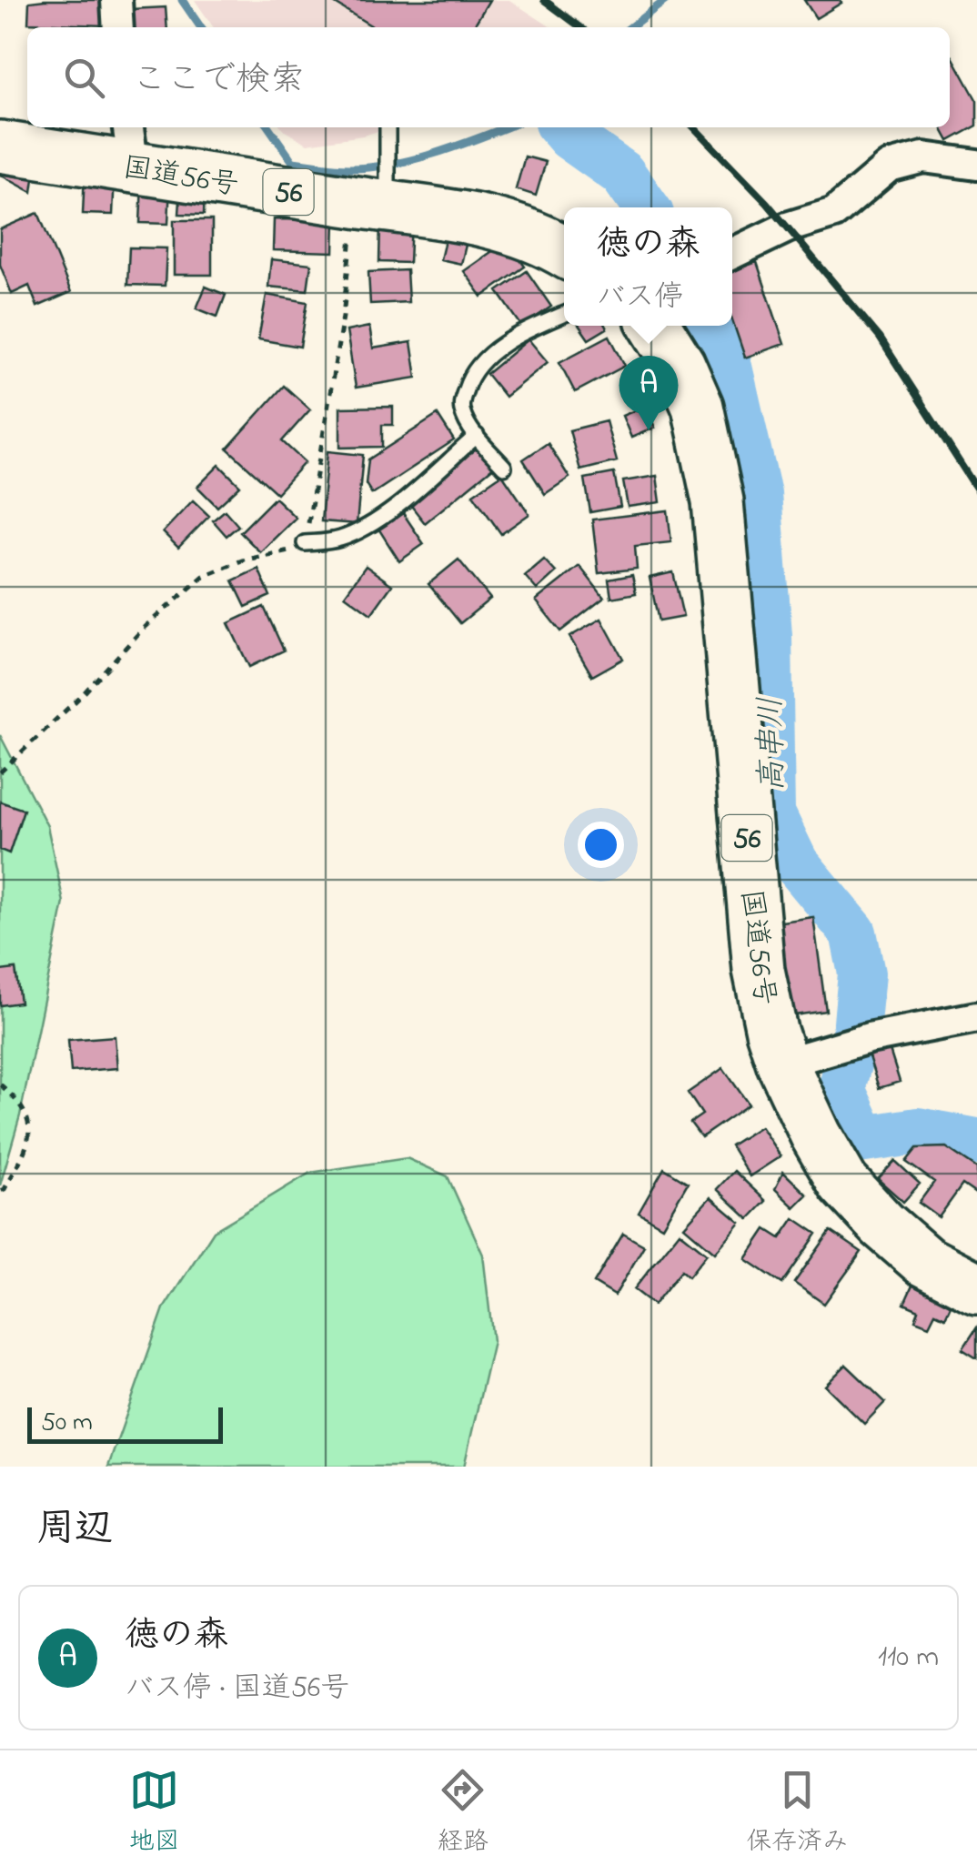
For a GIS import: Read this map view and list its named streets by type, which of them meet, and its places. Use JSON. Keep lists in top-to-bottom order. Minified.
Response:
{"streets":{"highway":["国道56号","56"]},"water":["高串川"],"scale_bar":"50 m","page":{"search":"ここで検索","popup":["徳の森","バス停"],"pins":"A","scale":"50 m","heading":"周辺","list":[{"mark":"A","name":"徳の森","note":"バス停 · 国道56号","value":"110 m"}],"nav":["地図","経路","保存済み"]}}
